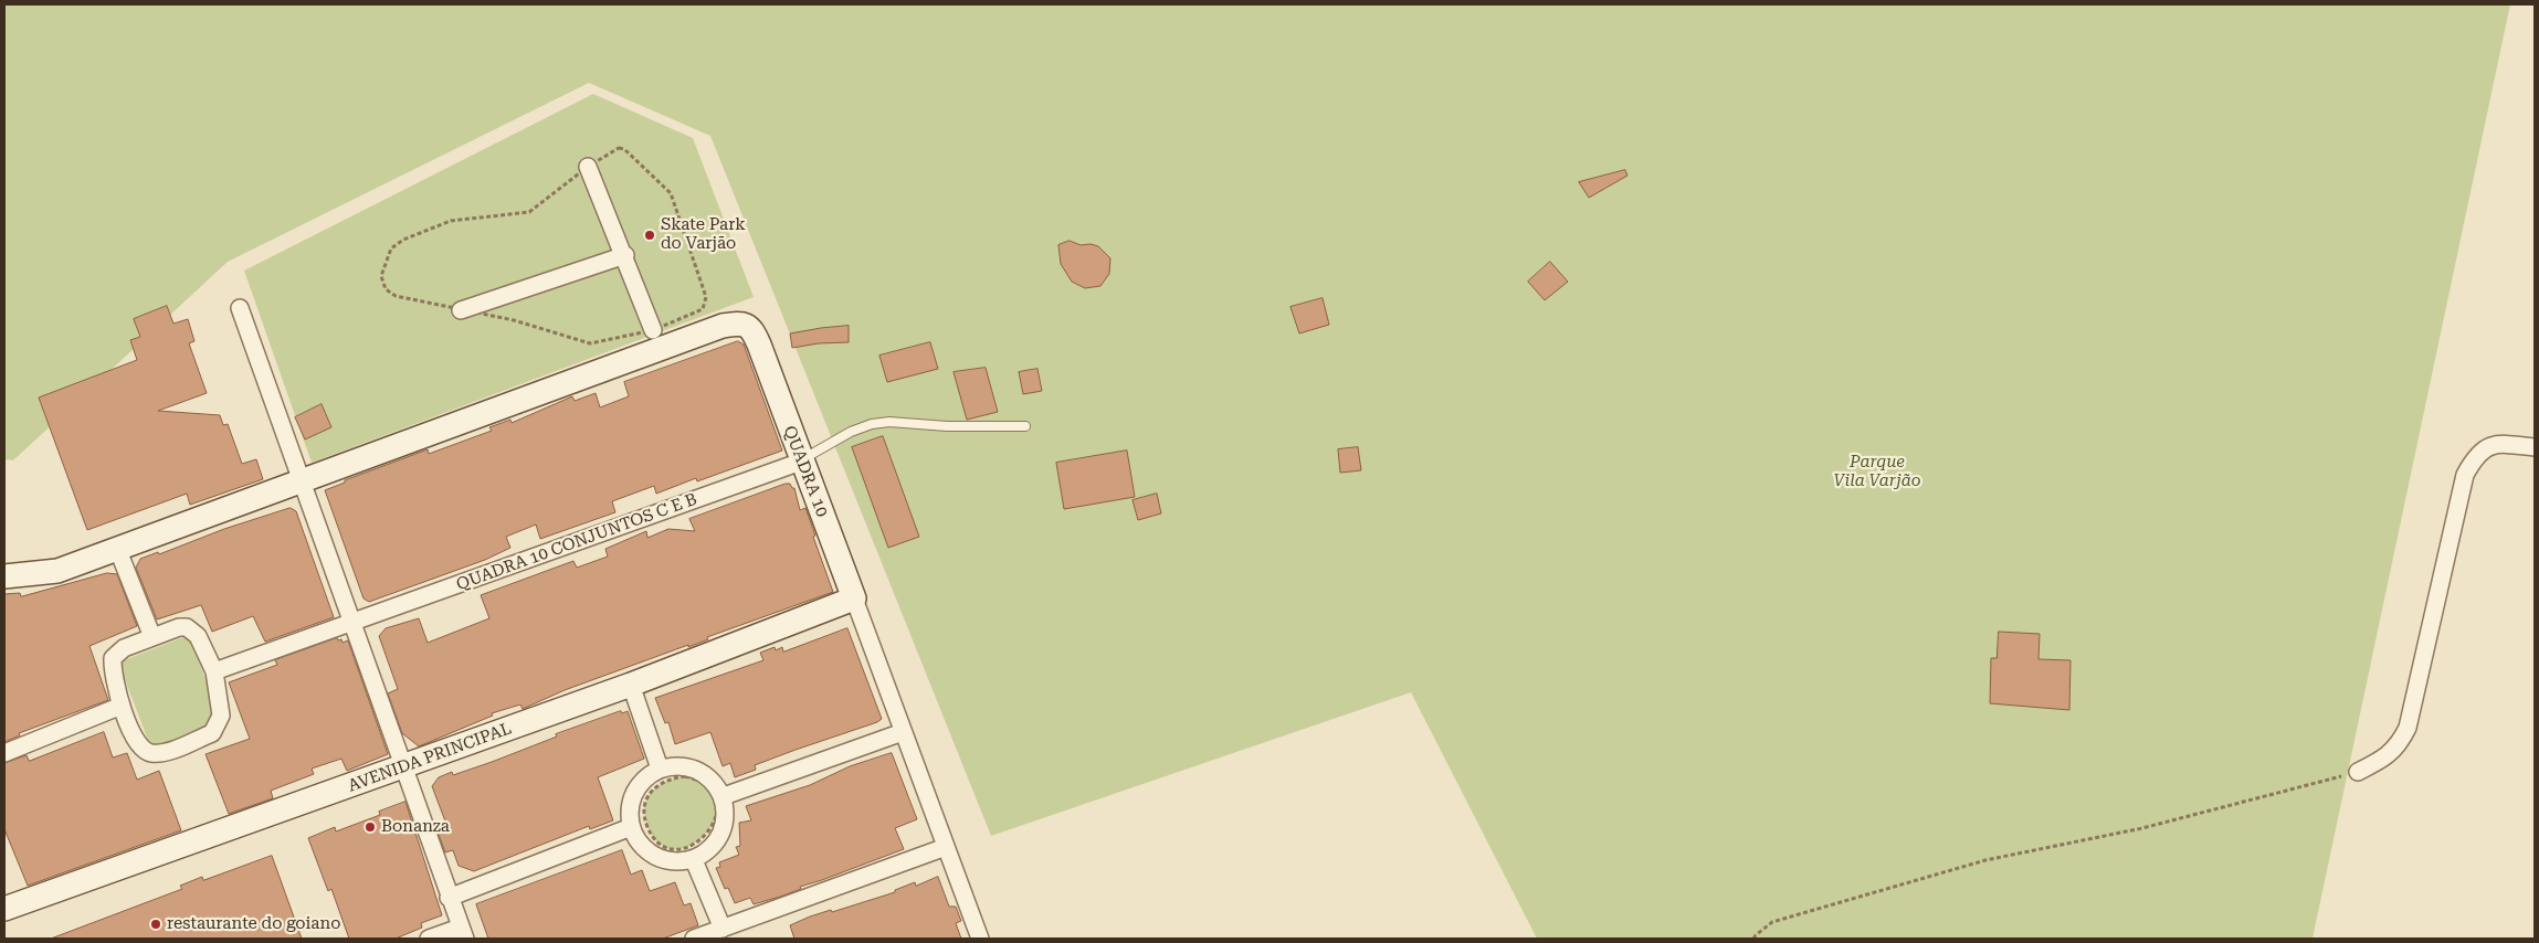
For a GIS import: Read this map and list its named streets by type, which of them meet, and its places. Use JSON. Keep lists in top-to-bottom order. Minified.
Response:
{"streets":{"street":["QUADRA 10","QUADRA 10 CONJUNTOS C E B","AVENIDA PRINCIPAL"]},"crossings":[["QUADRA 10","QUADRA 10 CONJUNTOS C E B"],["QUADRA 10","AVENIDA PRINCIPAL"]],"parks":["Parque Vila Varjão"],"places":["Skate Park do Varjão","Bonanza","restaurante do goiano"]}
